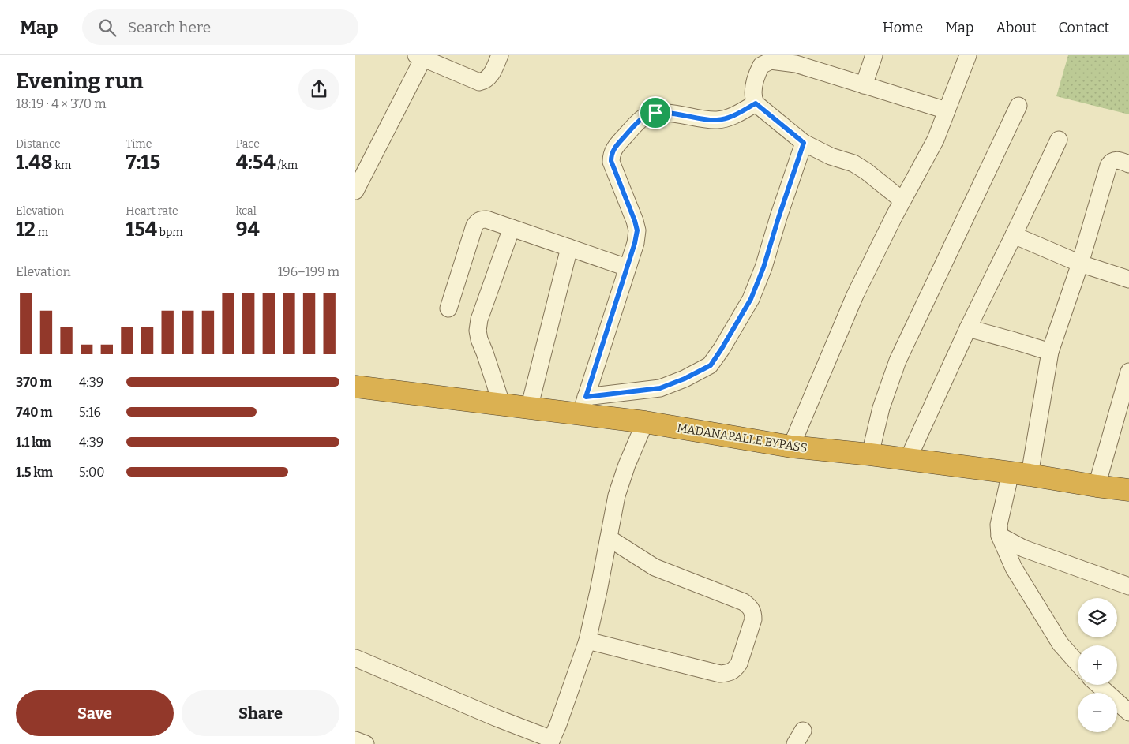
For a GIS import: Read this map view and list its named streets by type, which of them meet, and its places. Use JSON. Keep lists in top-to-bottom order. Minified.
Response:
{"streets":{"highway":["MADANAPALLE BYPASS"]},"page":{"header":"Map","search":"Search here","nav":["Home","Map","About","Contact"],"heading":["Evening run","18:19 · 4 × 370 m"],"stats":[["Distance","1.48 km"],["Time","7:15"],["Pace","4:54 /km"],["Elevation","12 m"],["Heart rate","154 bpm"],["kcal","94"]],"chart":["Elevation","196–199 m"],"list":[{"name":"370 m","note":"4:39"},{"name":"740 m","note":"5:16"},{"name":"1.1 km","note":"4:39"},{"name":"1.5 km","note":"5:00"}],"map_buttons":["+","−"],"buttons":["Save","Share"]}}
